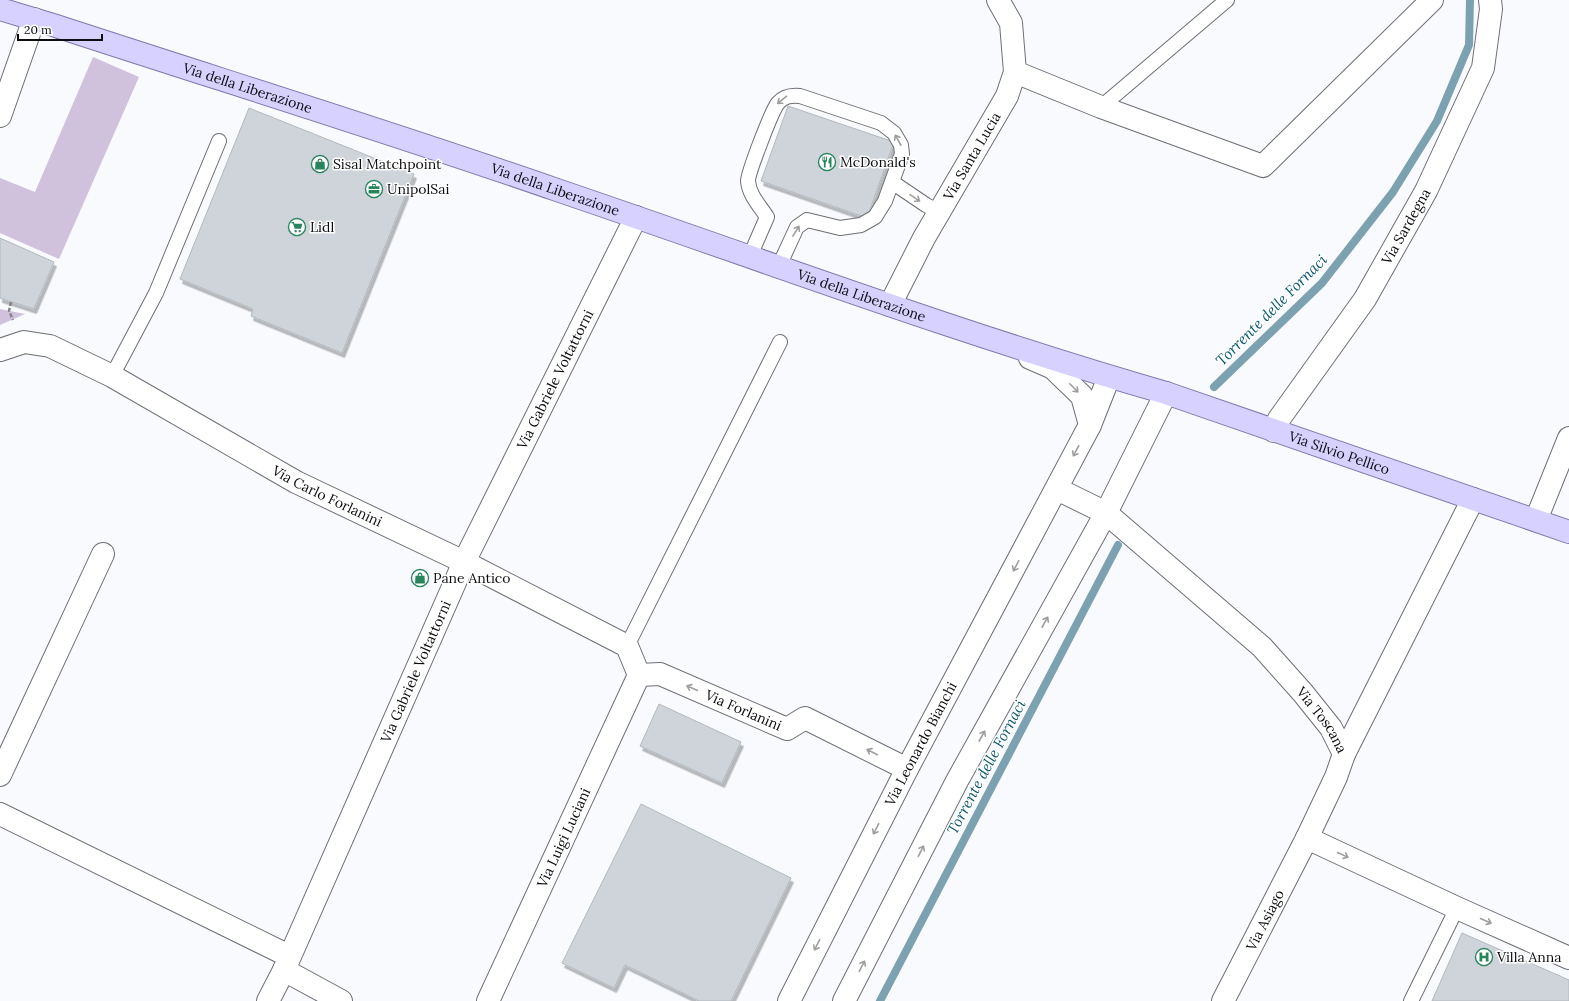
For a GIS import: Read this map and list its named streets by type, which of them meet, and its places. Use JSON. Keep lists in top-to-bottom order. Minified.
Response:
{"streets":{"main road":["Via della Liberazione","Via Silvio Pellico"],"street":["Via Santa Lucia","Via Sardegna","Via Gabriele Voltattorni","Via Carlo Forlanini","Via Forlanini","Via Toscana","Via Leonardo Bianchi","Via Luigi Luciani","Via Asiago"]},"crossings":[["Via della Liberazione","Via Santa Lucia"],["Via della Liberazione","Via Gabriele Voltattorni"],["Via della Liberazione","Via Silvio Pellico"],["Via della Liberazione","Via Leonardo Bianchi"],["Via Sardegna","Via Silvio Pellico"],["Via Gabriele Voltattorni","Via Carlo Forlanini"],["Via Silvio Pellico","Via Leonardo Bianchi"],["Via Forlanini","Via Leonardo Bianchi"],["Via Forlanini","Via Luigi Luciani"],["Via Toscana","Via Asiago"]],"one_way":["Via Forlanini"],"water":["Torrente delle Fornaci"],"places":{"restaurant":["McDonald's"],"shop":["Sisal Matchpoint","Pane Antico"],"office":["UnipolSai"],"supermarket":["Lidl"],"hospital":["Villa Anna"]},"scale_bar":"20 m"}
